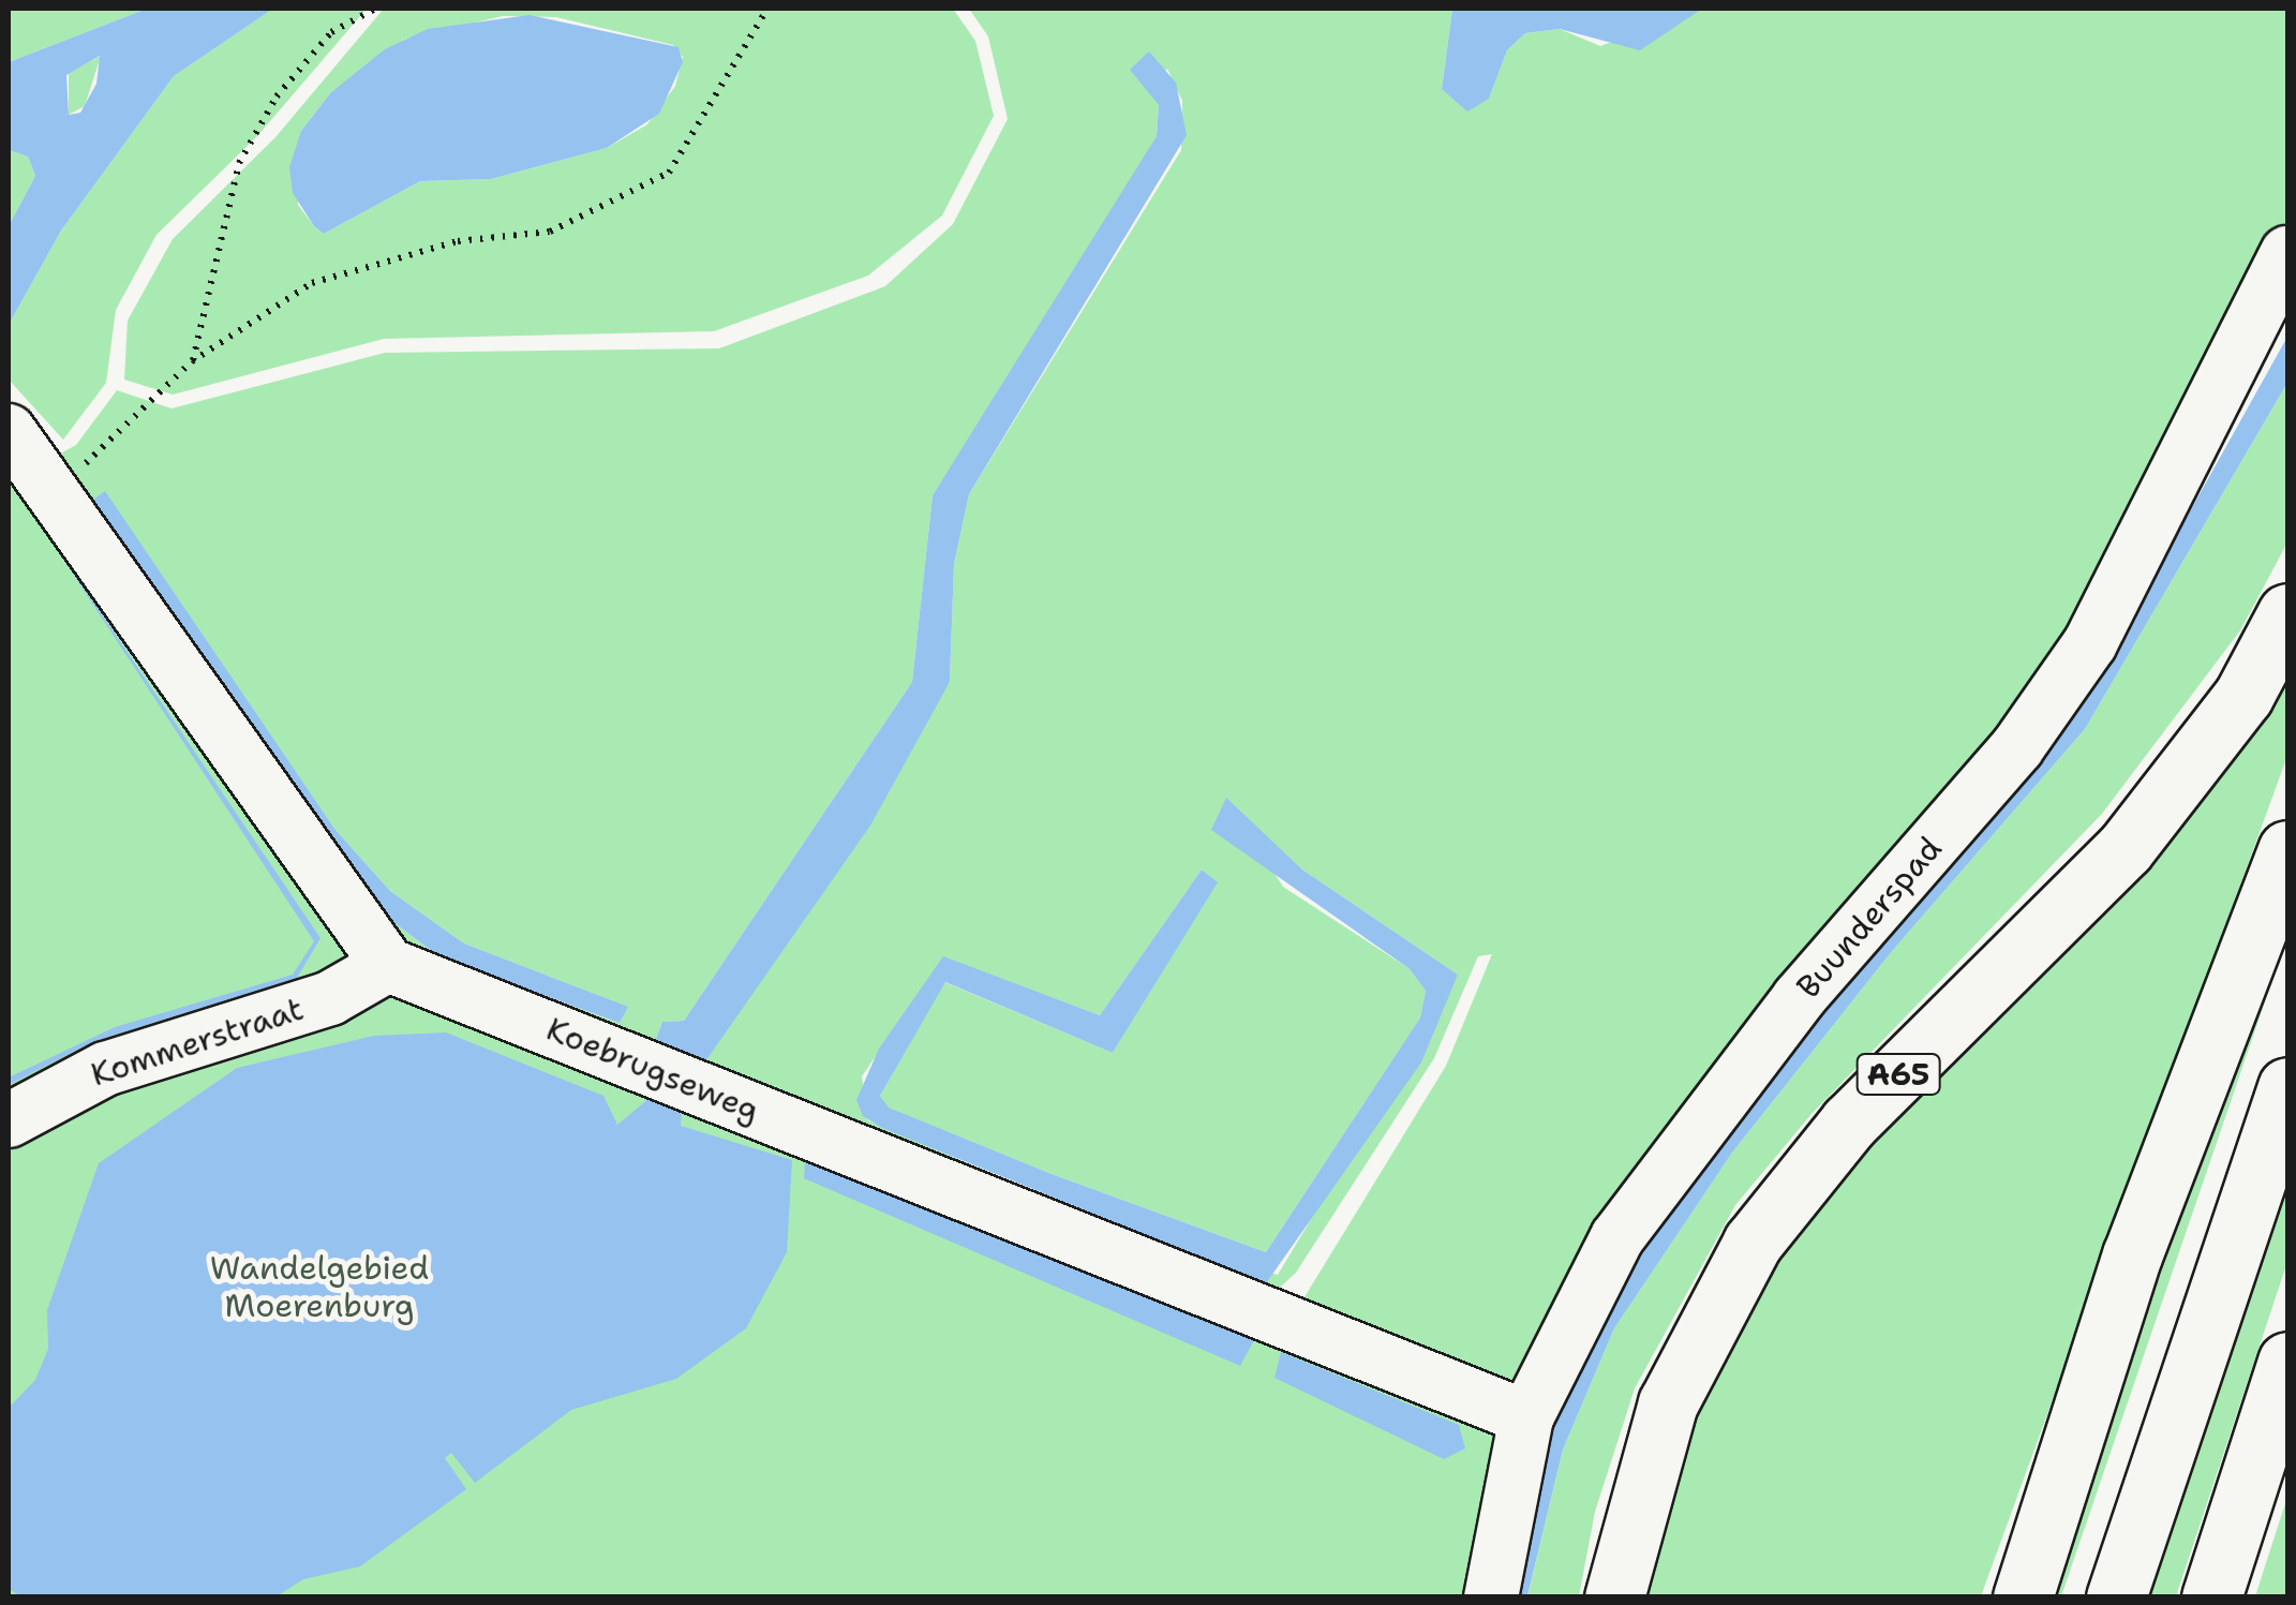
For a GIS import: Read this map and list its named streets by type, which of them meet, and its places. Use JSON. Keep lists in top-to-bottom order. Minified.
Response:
{"streets":{"highway":["A65"],"street":["Buunderspad","Kommerstraat","Koebrugseweg"]},"crossings":[["Buunderspad","Koebrugseweg"],["Kommerstraat","Koebrugseweg"]],"parks":["Wandelgebied Moerenburg"]}
